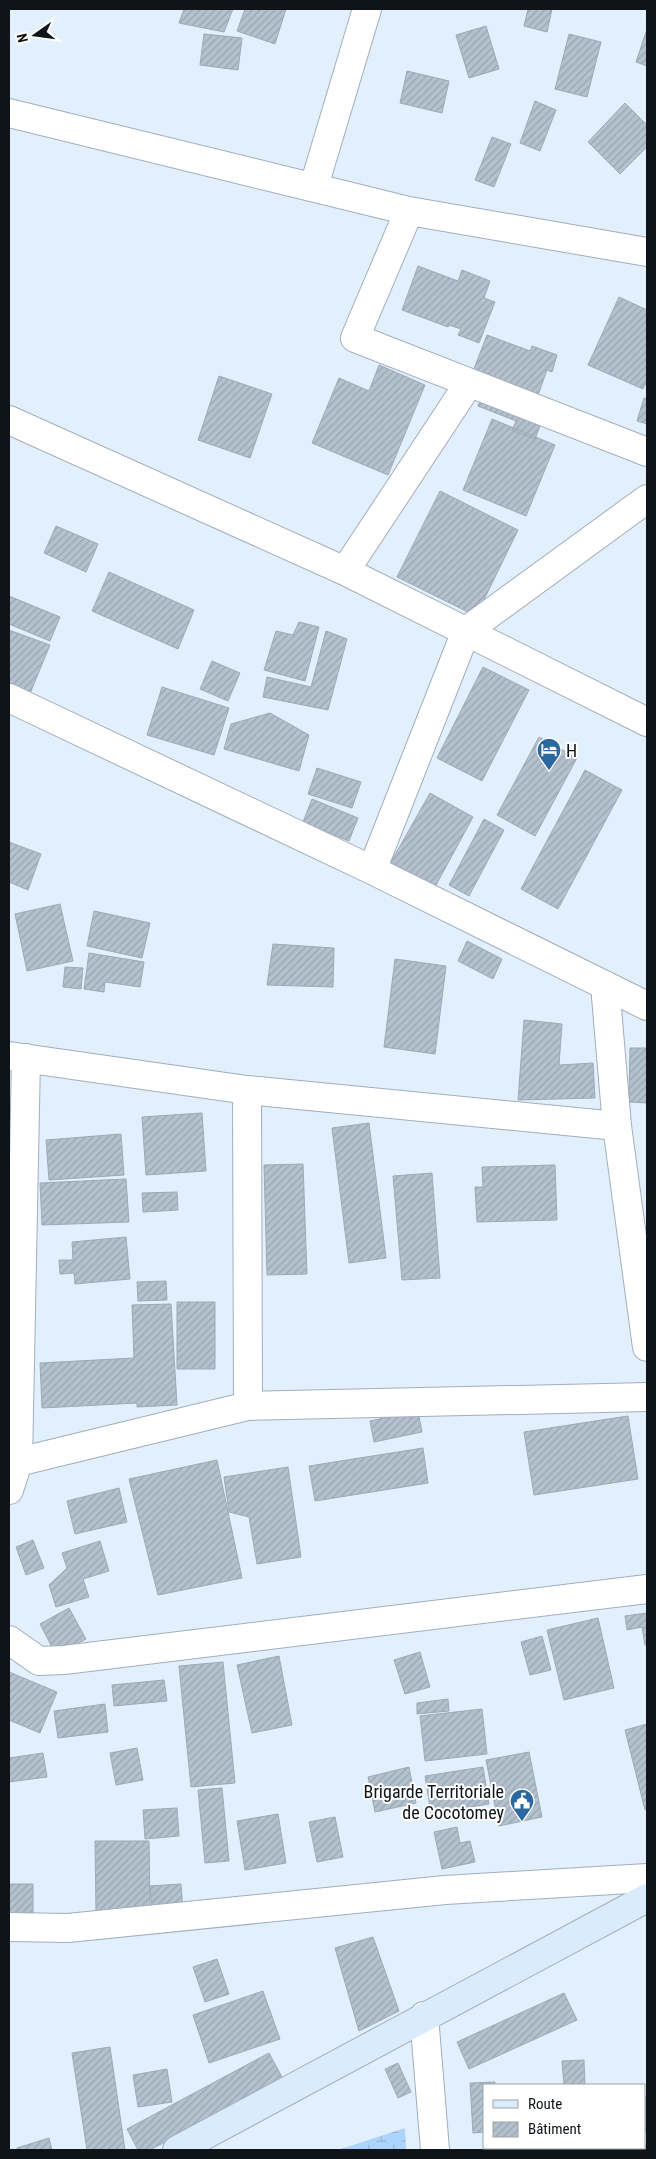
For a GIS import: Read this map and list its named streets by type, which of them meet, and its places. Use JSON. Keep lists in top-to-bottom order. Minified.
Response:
{"places":{"hotel":["H"],"public building":["Brigarde Territoriale de Cocotomey"]},"legend":["Route","Bâtiment"],"north":"left"}
